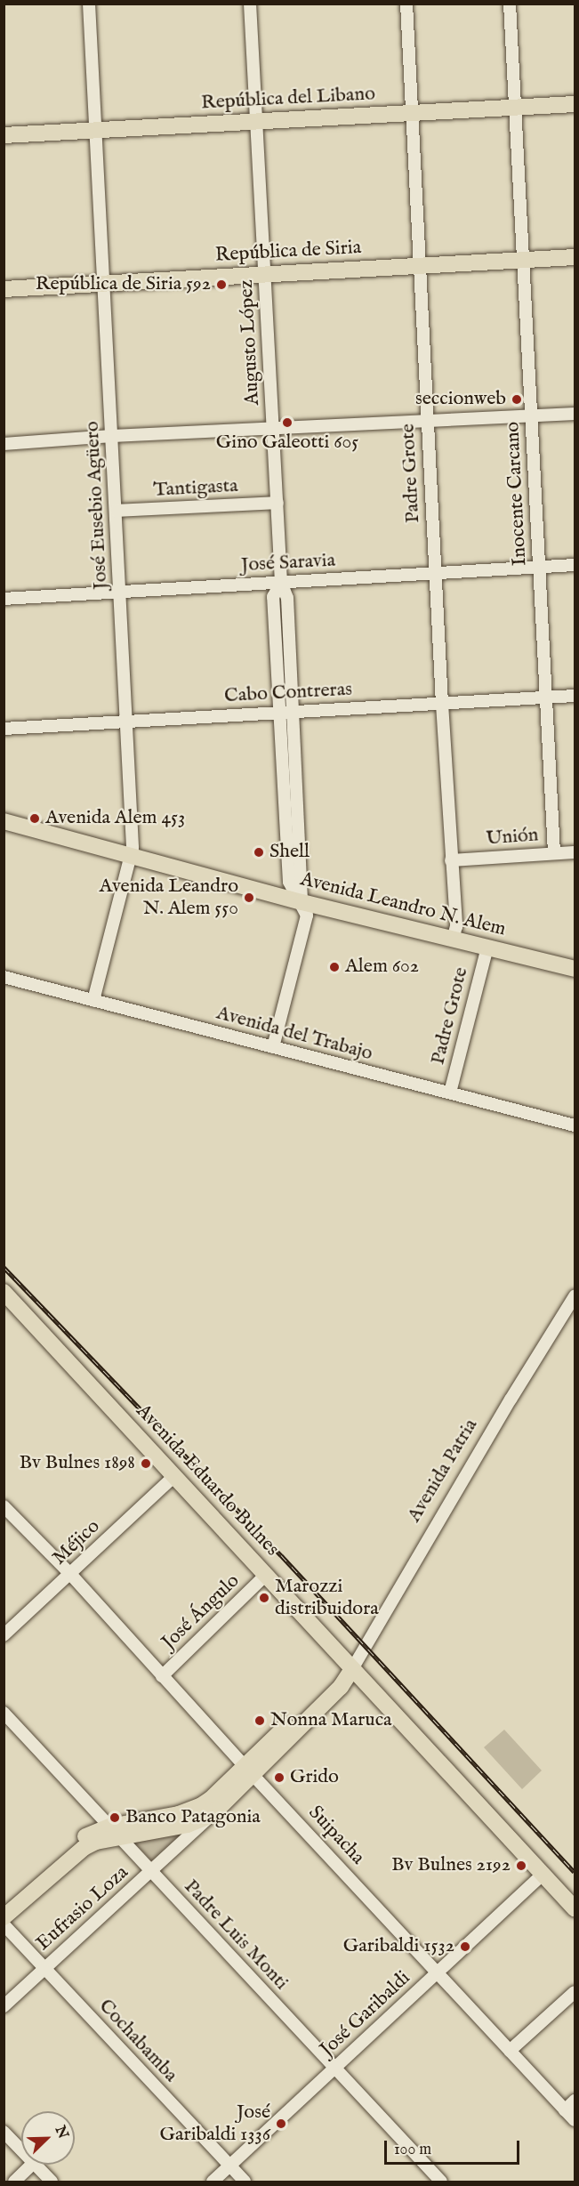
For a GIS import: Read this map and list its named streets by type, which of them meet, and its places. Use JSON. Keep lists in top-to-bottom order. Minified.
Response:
{"streets":{"main road":["República del Libano","República de Siria","Avenida Leandro N. Alem","Avenida Patria","Avenida Eduardo Bulnes"],"street":["Augusto López","Padre Grote","Tantigasta","Inocente Carcano","José Eusebio Agüero","José Saravia","Cabo Contreras","Unión","Avenida del Trabajo","Méjico","José Ángulo","Suipacha","Eufrasio Loza","Padre Luis Monti","José Garibaldi","Cochabamba"]},"crossings":[["República del Libano","Augusto López"],["República del Libano","Padre Grote"],["República del Libano","Inocente Carcano"],["República del Libano","José Eusebio Agüero"],["República de Siria","Augusto López"],["República de Siria","Padre Grote"],["República de Siria","Inocente Carcano"],["República de Siria","José Eusebio Agüero"],["Augusto López","Tantigasta"],["Augusto López","José Saravia"],["Augusto López","Cabo Contreras"],["Augusto López","Avenida Leandro N. Alem"],["Augusto López","Avenida del Trabajo"],["Padre Grote","José Saravia"],["Padre Grote","Cabo Contreras"],["Padre Grote","Unión"],["Padre Grote","Avenida Leandro N. Alem"],["Padre Grote","Avenida del Trabajo"],["Tantigasta","José Eusebio Agüero"],["Inocente Carcano","José Saravia"],["Inocente Carcano","Cabo Contreras"],["Inocente Carcano","Unión"],["José Eusebio Agüero","José Saravia"],["José Eusebio Agüero","Cabo Contreras"],["José Eusebio Agüero","Avenida Leandro N. Alem"],["José Eusebio Agüero","Avenida del Trabajo"],["Avenida Patria","Avenida Eduardo Bulnes"],["Avenida Patria","Suipacha"],["Avenida Patria","Eufrasio Loza"],["Avenida Patria","Padre Luis Monti"],["Avenida Eduardo Bulnes","Méjico"],["Avenida Eduardo Bulnes","José Ángulo"],["Avenida Eduardo Bulnes","José Garibaldi"],["Méjico","Suipacha"],["José Ángulo","Suipacha"],["Suipacha","José Garibaldi"],["Eufrasio Loza","Padre Luis Monti"],["Eufrasio Loza","Cochabamba"],["Padre Luis Monti","José Garibaldi"],["José Garibaldi","Cochabamba"]],"places":["República de Siria 592","seccionweb","Gino Galeotti 605","Avenida Alem 453","Shell","Avenida Leandro N. Alem 550","Alem 602","Bv Bulnes 1898","Marozzi distribuidora","Nonna Maruca","Grido","Banco Patagonia","Bv Bulnes 2192","Garibaldi 1532","José Garibaldi 1336"],"scale_bar":"100 m","north":"top right"}
